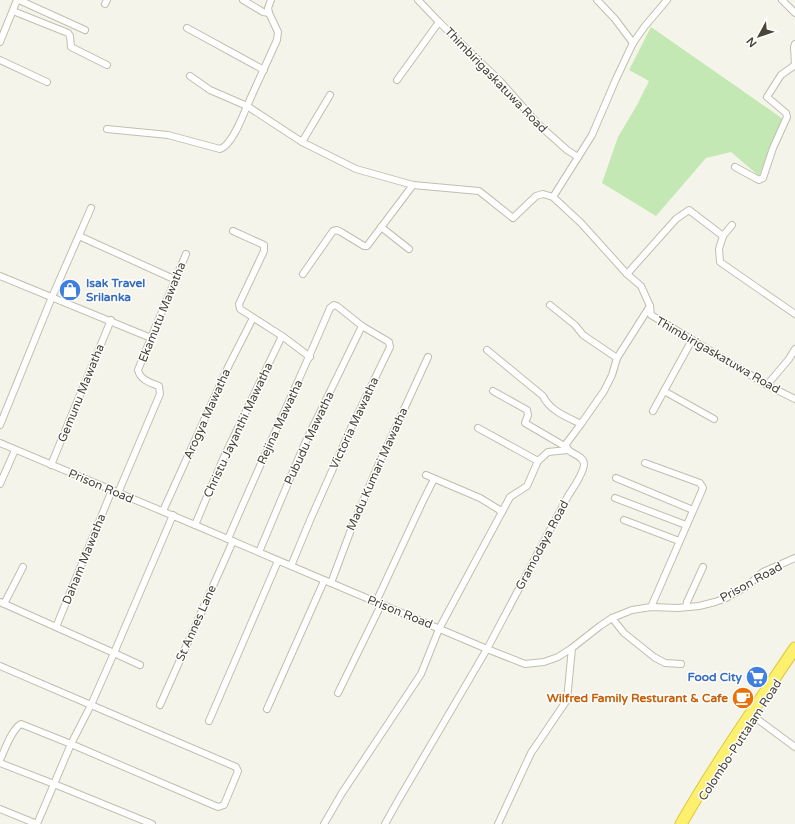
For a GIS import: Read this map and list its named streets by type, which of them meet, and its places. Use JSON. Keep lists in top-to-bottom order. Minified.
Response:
{"streets":{"highway":["Colombo-Puttalam Road"],"street":["Thimbirigaskatuwa Road","Ekamutu Mawatha","Gemunu Mawatha","Arogya Mawatha","Rejina Mawatha","Victoria Mawatha","Christu Jayanthi Mawatha","Pubudu Mawatha","Madu Kumari Mawatha","Prison Road","Gramodaya Road","Daham Mawatha","St Annes Lane"]},"crossings":[["Ekamutu Mawatha","Prison Road"],["Ekamutu Mawatha","Daham Mawatha"],["Gemunu Mawatha","Prison Road"],["Arogya Mawatha","Prison Road"],["Rejina Mawatha","Victoria Mawatha"],["Rejina Mawatha","Prison Road"],["Rejina Mawatha","St Annes Lane"],["Victoria Mawatha","Pubudu Mawatha"],["Victoria Mawatha","Prison Road"],["Christu Jayanthi Mawatha","Prison Road"],["Pubudu Mawatha","Prison Road"],["Madu Kumari Mawatha","Prison Road"],["Prison Road","Gramodaya Road"],["Prison Road","Daham Mawatha"],["Prison Road","St Annes Lane"]],"places":{"shop":["Isak Travel Srilanka"],"supermarket":["Food City"],"cafe":["Wilfred Family Resturant & Cafe"]},"north":"bottom left"}
